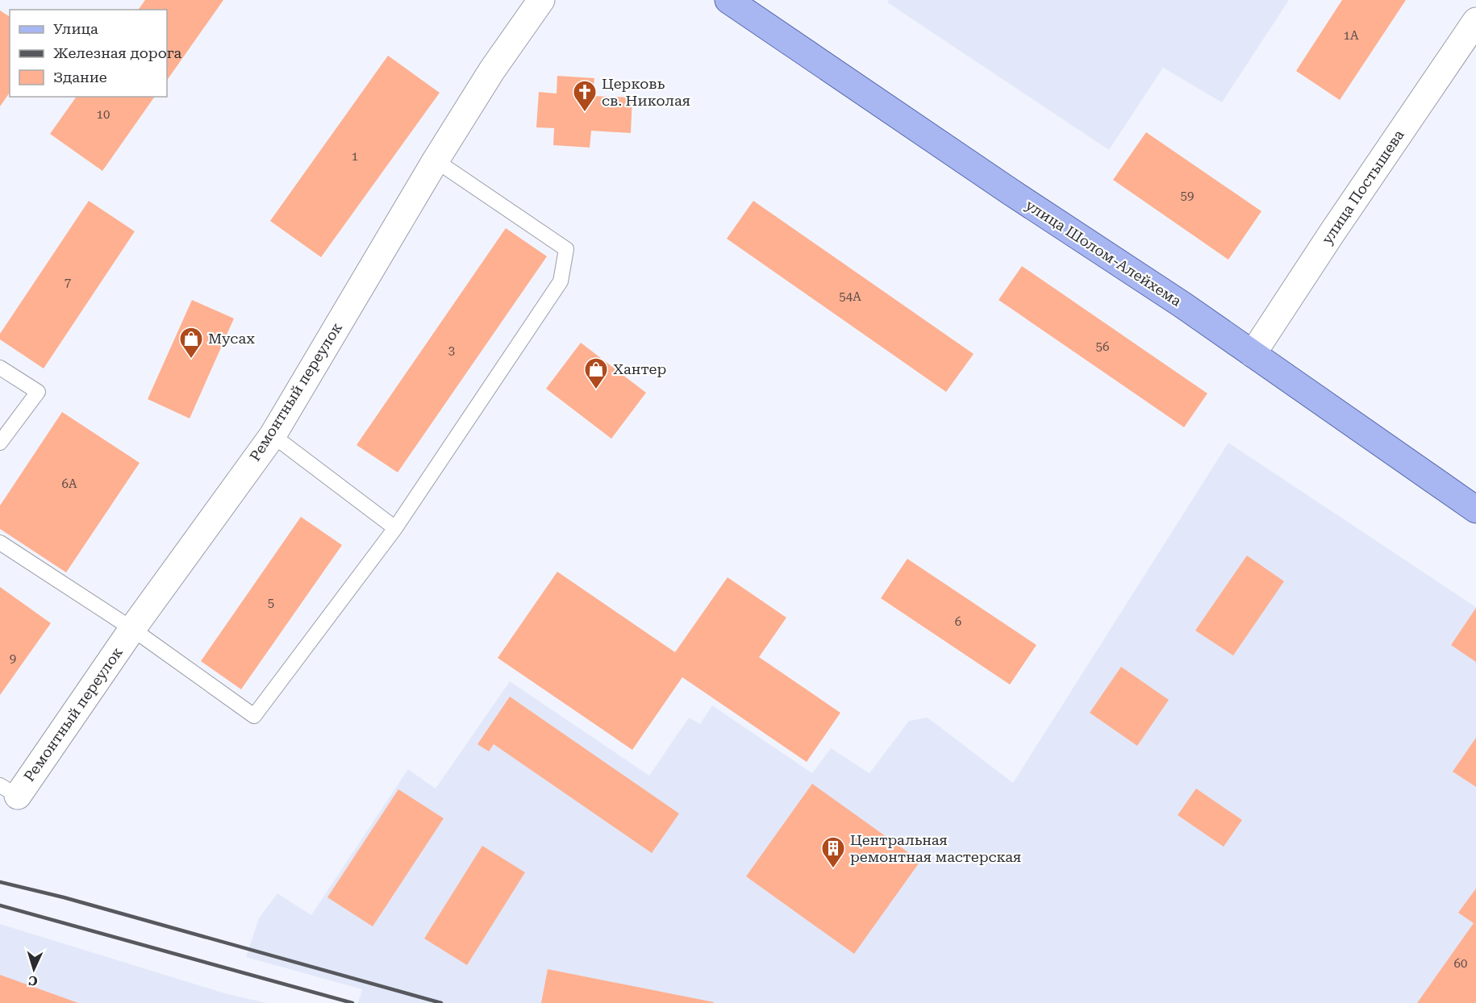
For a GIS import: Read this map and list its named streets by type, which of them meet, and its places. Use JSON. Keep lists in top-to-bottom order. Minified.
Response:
{"streets":{"main road":["улица Шолом-Алейхема"],"street":["улица Постышева","Ремонтный переулок"]},"crossings":[["улица Постышева","улица Шолом-Алейхема"]],"places":{"church":["Церковь св. Николая"],"shop":["Мусах","Хантер"],"building":["Центральная ремонтная мастерская"]},"house_numbers":["1А","10","1","59","7","54А","56","3","6А","5","6","9","60"],"legend":["Улица","Железная дорога","Здание"],"north":"bottom"}
